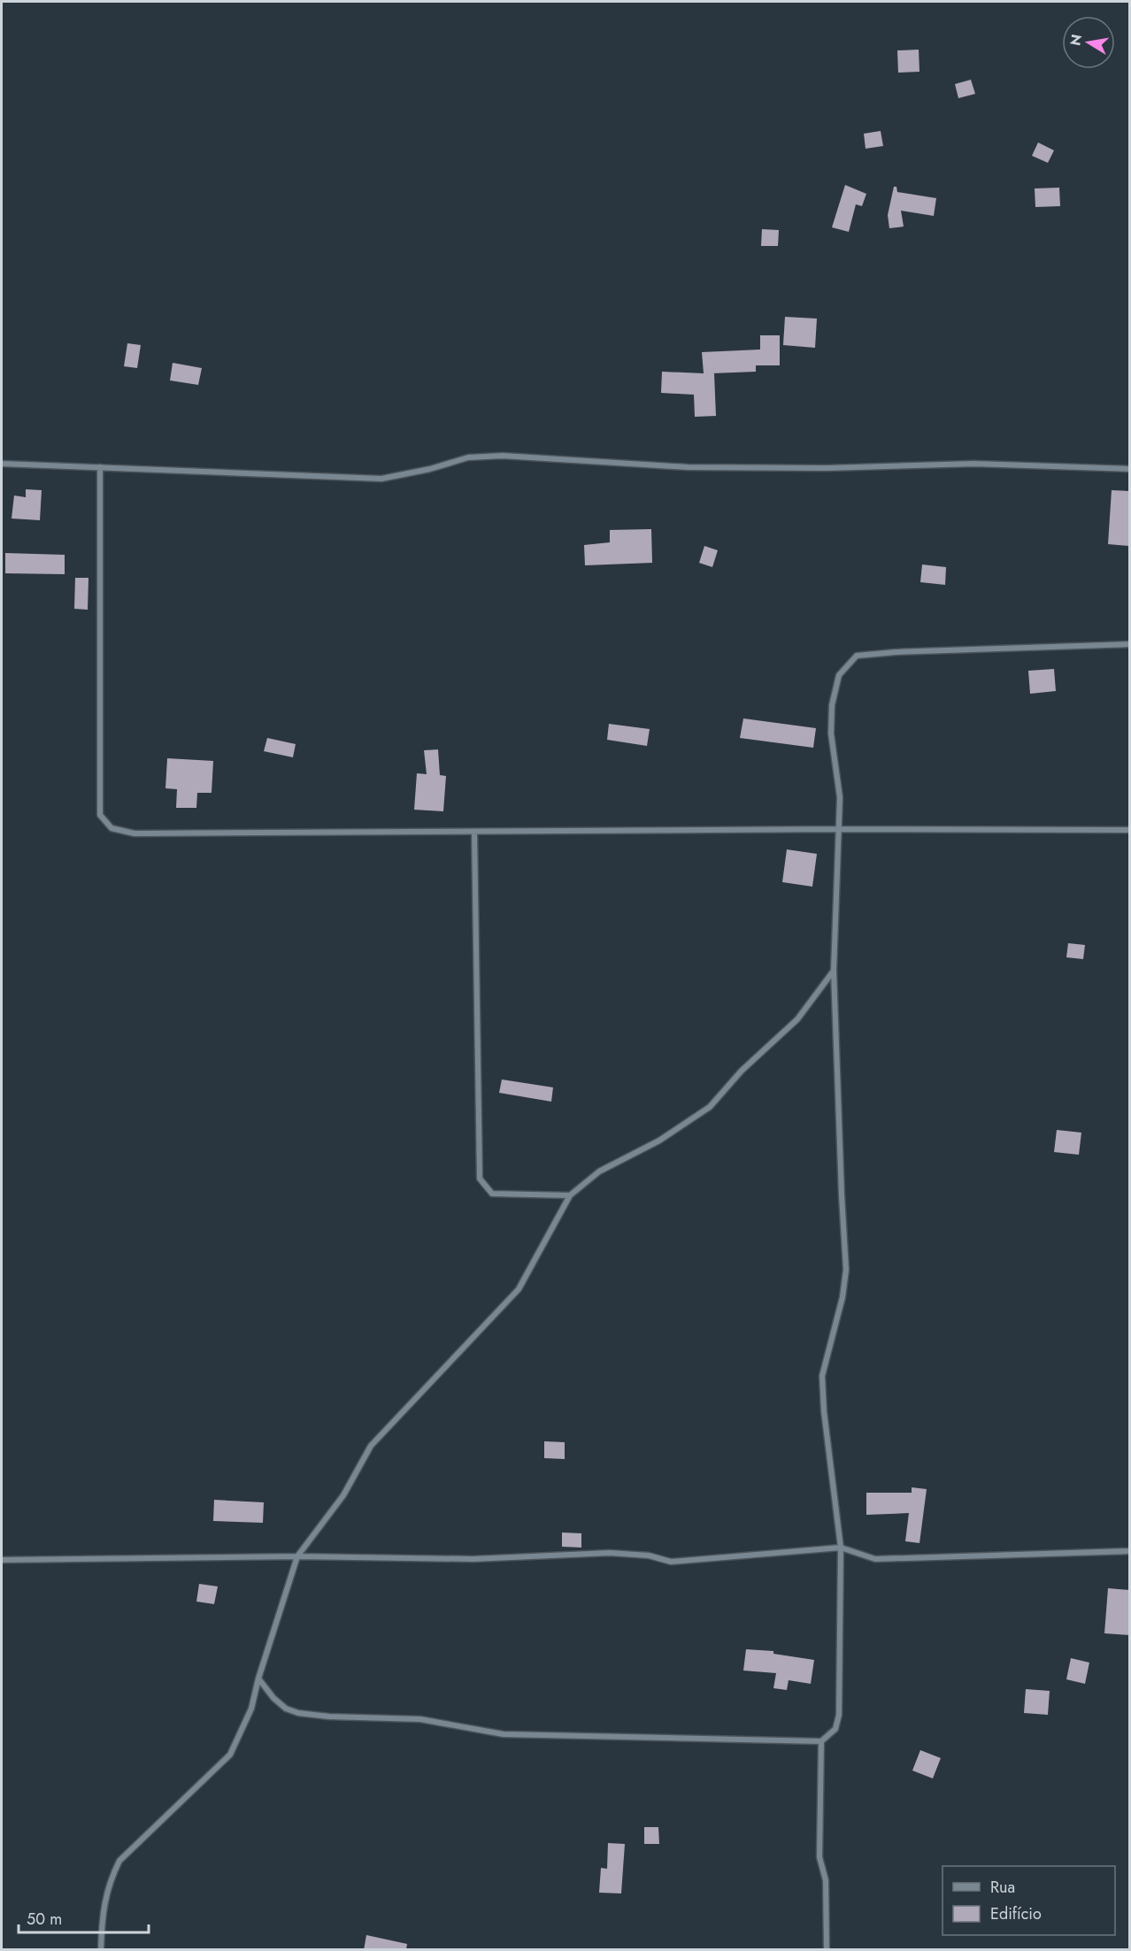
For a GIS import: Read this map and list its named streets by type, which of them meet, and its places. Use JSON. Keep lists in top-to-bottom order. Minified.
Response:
{"legend":["Rua","Edifício"],"scale_bar":"50 m","north":"left"}
